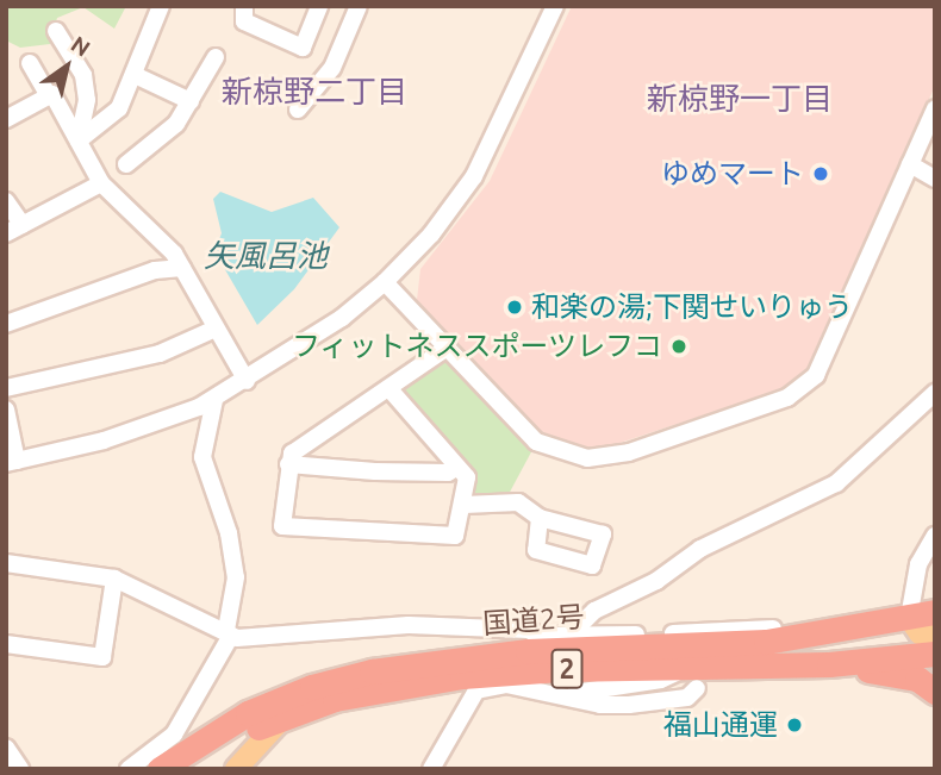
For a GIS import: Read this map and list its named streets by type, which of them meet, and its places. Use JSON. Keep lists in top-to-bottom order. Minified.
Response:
{"streets":{"highway":["国道2号","2"]},"districts":["新椋野二丁目","新椋野一丁目"],"water":["矢風呂池"],"places":["ゆめマート","和楽の湯;下関せいりゅう","フィットネススポーツレフコ","福山通運"],"north":"top right"}
